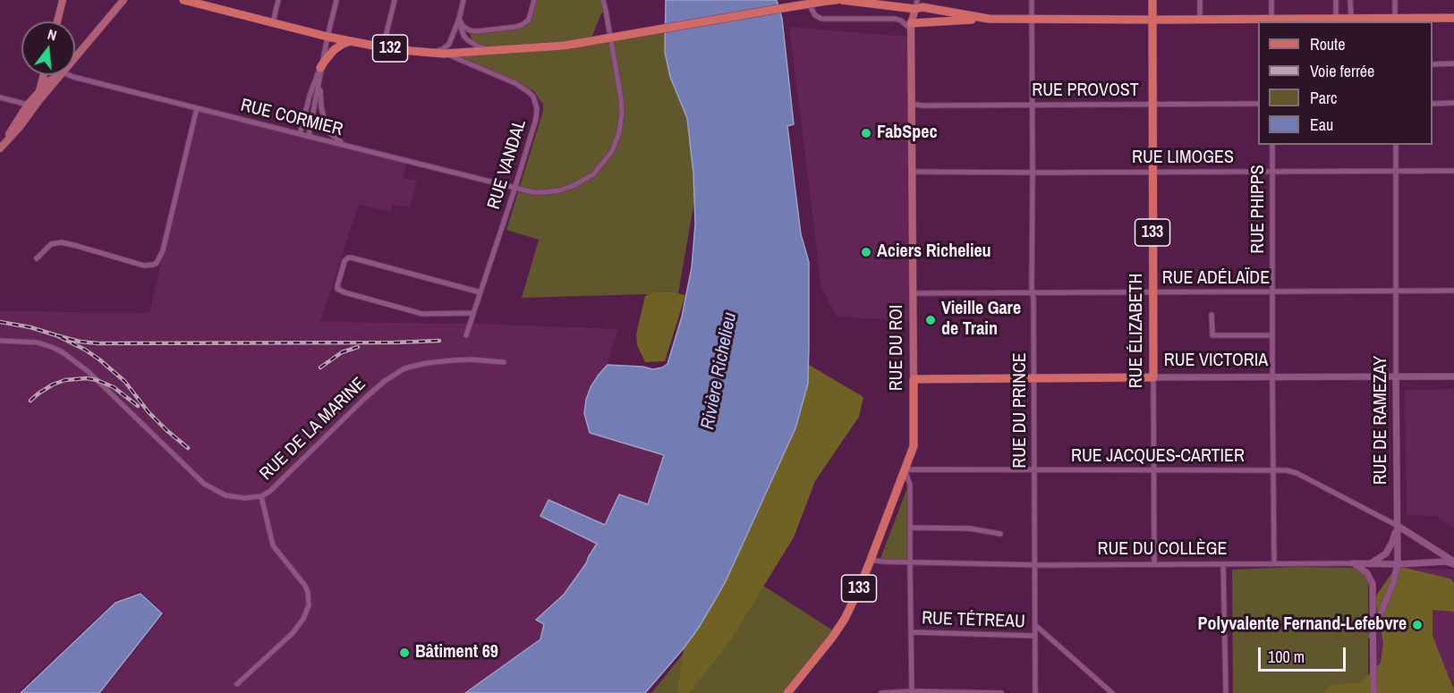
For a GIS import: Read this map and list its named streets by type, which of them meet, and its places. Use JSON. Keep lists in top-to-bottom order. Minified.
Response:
{"streets":{"main road":["132","133","RUE ÉLIZABETH","RUE DU ROI","RUE VICTORIA"],"street":["RUE PROVOST","RUE CORMIER","RUE LIMOGES","RUE VANDAL","RUE PHIPPS","RUE ADÉLAÏDE","RUE DU PRINCE","RUE DE RAMEZAY","RUE DE LA MARINE","RUE JACQUES-CARTIER","RUE DU COLLÈGE","RUE TÉTREAU"]},"crossings":[["132","RUE VANDAL"],["RUE PROVOST","RUE ÉLIZABETH"],["RUE PROVOST","RUE DU ROI"],["RUE PROVOST","RUE DU PRINCE"],["RUE CORMIER","RUE VANDAL"],["RUE LIMOGES","RUE PHIPPS"],["RUE LIMOGES","RUE ÉLIZABETH"],["RUE LIMOGES","RUE DU ROI"],["RUE LIMOGES","RUE DU PRINCE"],["RUE LIMOGES","RUE DE RAMEZAY"],["RUE PHIPPS","RUE ADÉLAÏDE"],["RUE PHIPPS","RUE VICTORIA"],["RUE PHIPPS","RUE JACQUES-CARTIER"],["RUE PHIPPS","RUE DU COLLÈGE"],["133","RUE DU ROI"],["133","RUE JACQUES-CARTIER"],["133","RUE DU COLLÈGE"],["RUE ADÉLAÏDE","RUE ÉLIZABETH"],["RUE ADÉLAÏDE","RUE DU ROI"],["RUE ADÉLAÏDE","RUE DU PRINCE"],["RUE ADÉLAÏDE","RUE DE RAMEZAY"],["RUE ÉLIZABETH","RUE VICTORIA"],["RUE ÉLIZABETH","RUE JACQUES-CARTIER"],["RUE ÉLIZABETH","RUE DU COLLÈGE"],["RUE DU ROI","RUE VICTORIA"],["RUE DU ROI","RUE JACQUES-CARTIER"],["RUE VICTORIA","RUE DU PRINCE"],["RUE VICTORIA","RUE DE RAMEZAY"],["RUE DU PRINCE","RUE JACQUES-CARTIER"],["RUE DU PRINCE","RUE DU COLLÈGE"],["RUE DU PRINCE","RUE TÉTREAU"],["RUE DE RAMEZAY","RUE JACQUES-CARTIER"],["RUE DE RAMEZAY","RUE DU COLLÈGE"]],"water":["Rivière Richelieu"],"places":["FabSpec","Aciers Richelieu","Vieille Gare de Train","Polyvalente Fernand-Lefebvre","Bâtiment 69"],"legend":["Route","Voie ferrée","Parc","Eau"],"scale_bar":"100 m","north":"top"}
